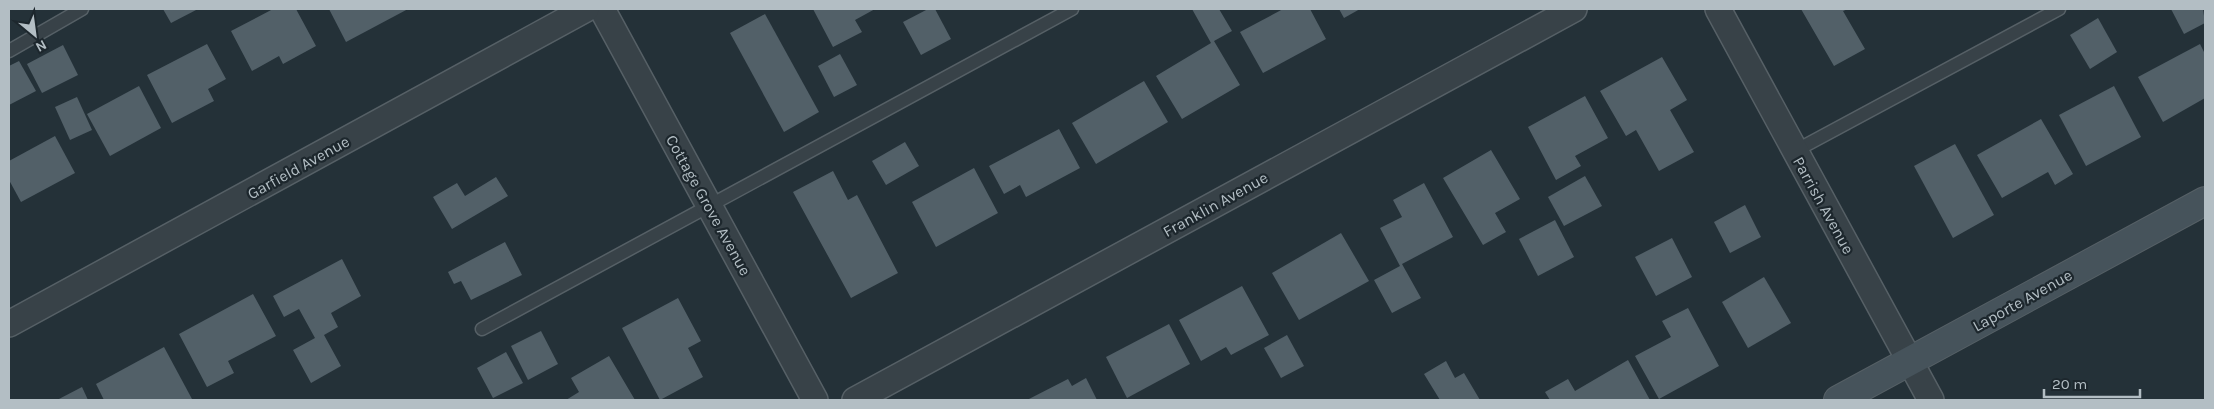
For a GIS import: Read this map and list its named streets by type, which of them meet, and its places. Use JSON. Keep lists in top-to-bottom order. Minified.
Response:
{"streets":{"street":["Garfield Avenue","Franklin Avenue","Cottage Grove Avenue","Parrish Avenue","Laporte Avenue"]},"crossings":[["Parrish Avenue","Laporte Avenue"]],"scale_bar":"20 m","north":"bottom right"}
